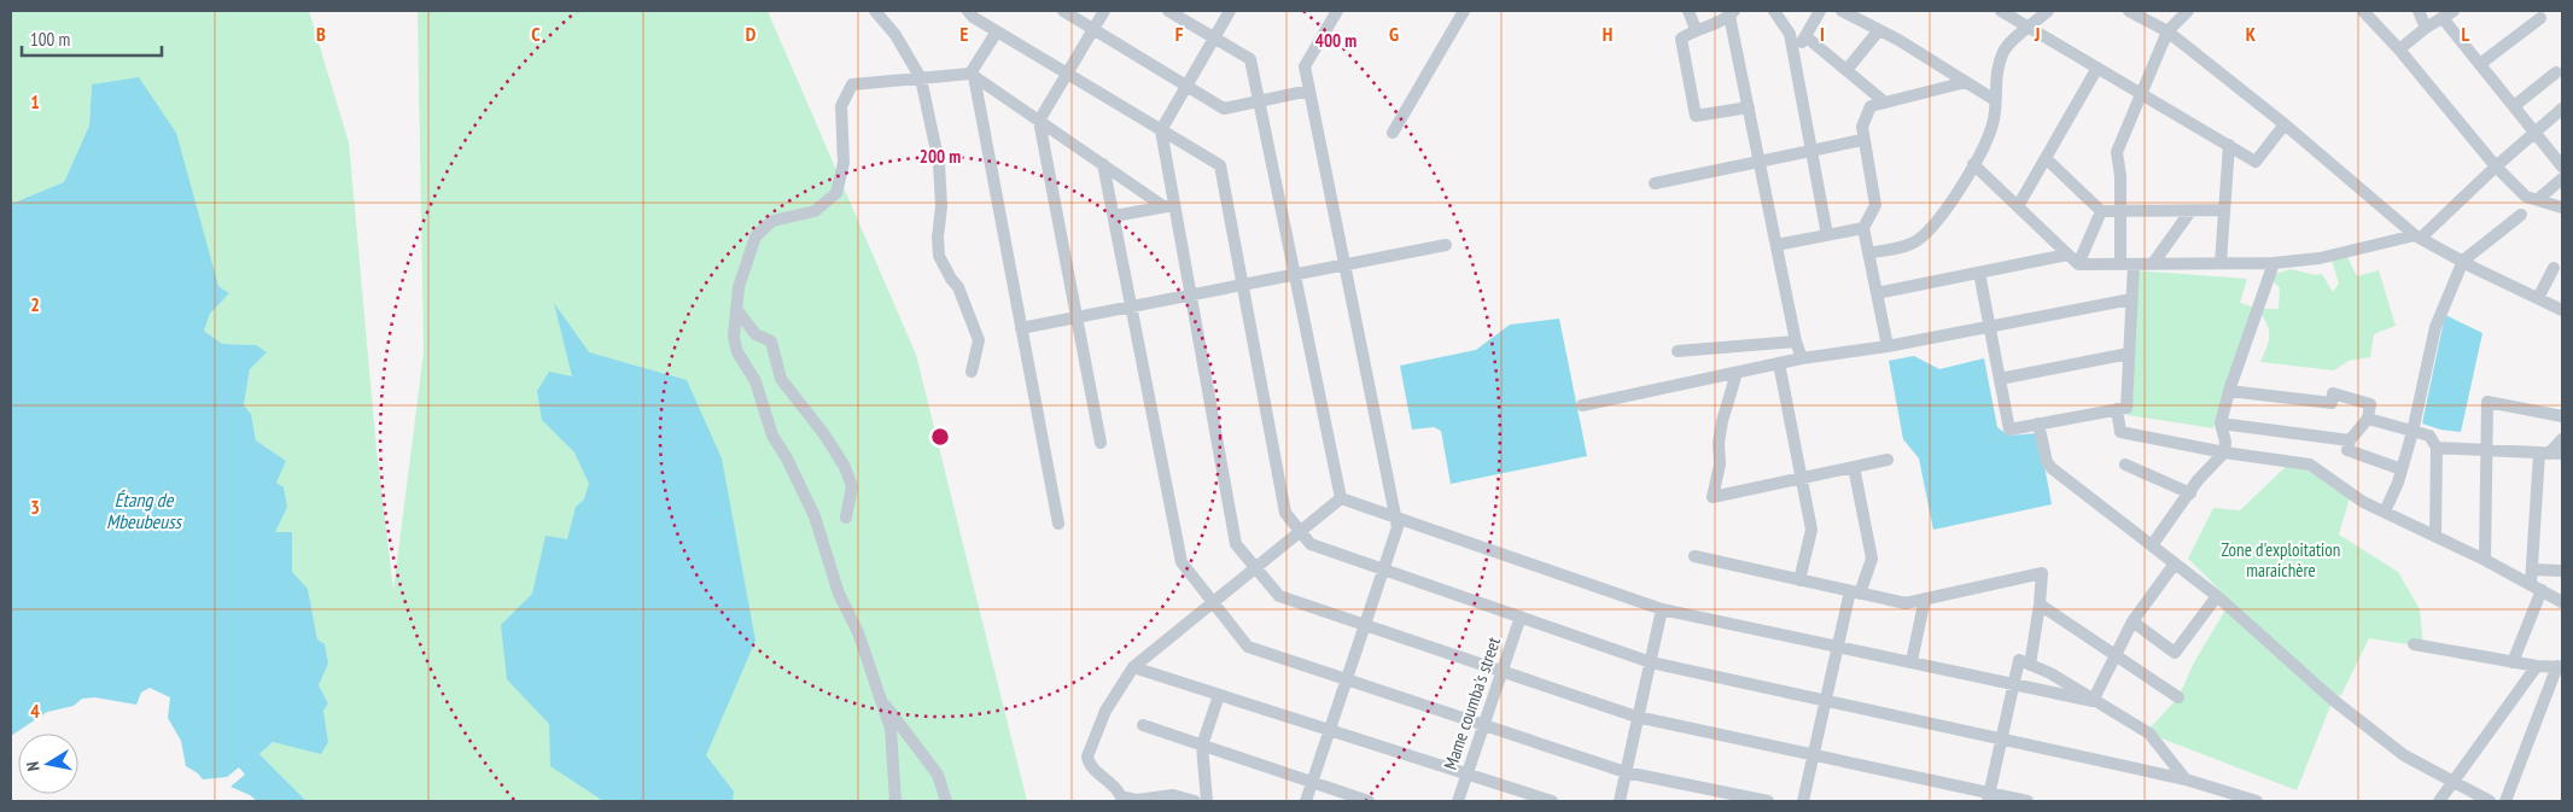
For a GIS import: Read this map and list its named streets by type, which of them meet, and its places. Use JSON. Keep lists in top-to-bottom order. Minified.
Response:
{"streets":{"street":["Mame coumba's street"]},"water":["Étang de Mbeubeuss"],"parks":["Zone d'exploitation maraichère"],"scale_bar":"100 m","north":"left","grid":{"columns":["B","C","D","E","F","G","H","I","J","K","L"],"rows":["1","2","3","4"]},"rings":["400 m","200 m"]}
